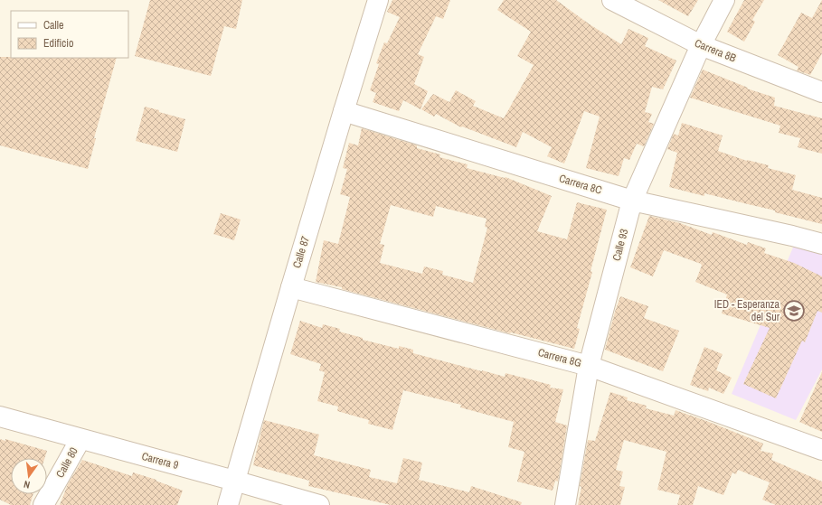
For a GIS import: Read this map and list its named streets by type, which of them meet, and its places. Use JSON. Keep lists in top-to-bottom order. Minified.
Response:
{"streets":{"street":["Carrera 8B","Carrera 8C","Calle 93","Calle 87","Carrera 8G","Carrera 9","Calle 80"]},"crossings":[["Carrera 8B","Calle 93"],["Carrera 8C","Calle 93"],["Carrera 8C","Calle 87"],["Calle 93","Carrera 8G"],["Calle 87","Carrera 8G"],["Calle 87","Carrera 9"],["Carrera 9","Calle 80"]],"places":{"school or university":["IED - Esperanza del Sur"]},"legend":["Calle","Edificio"],"north":"bottom"}
